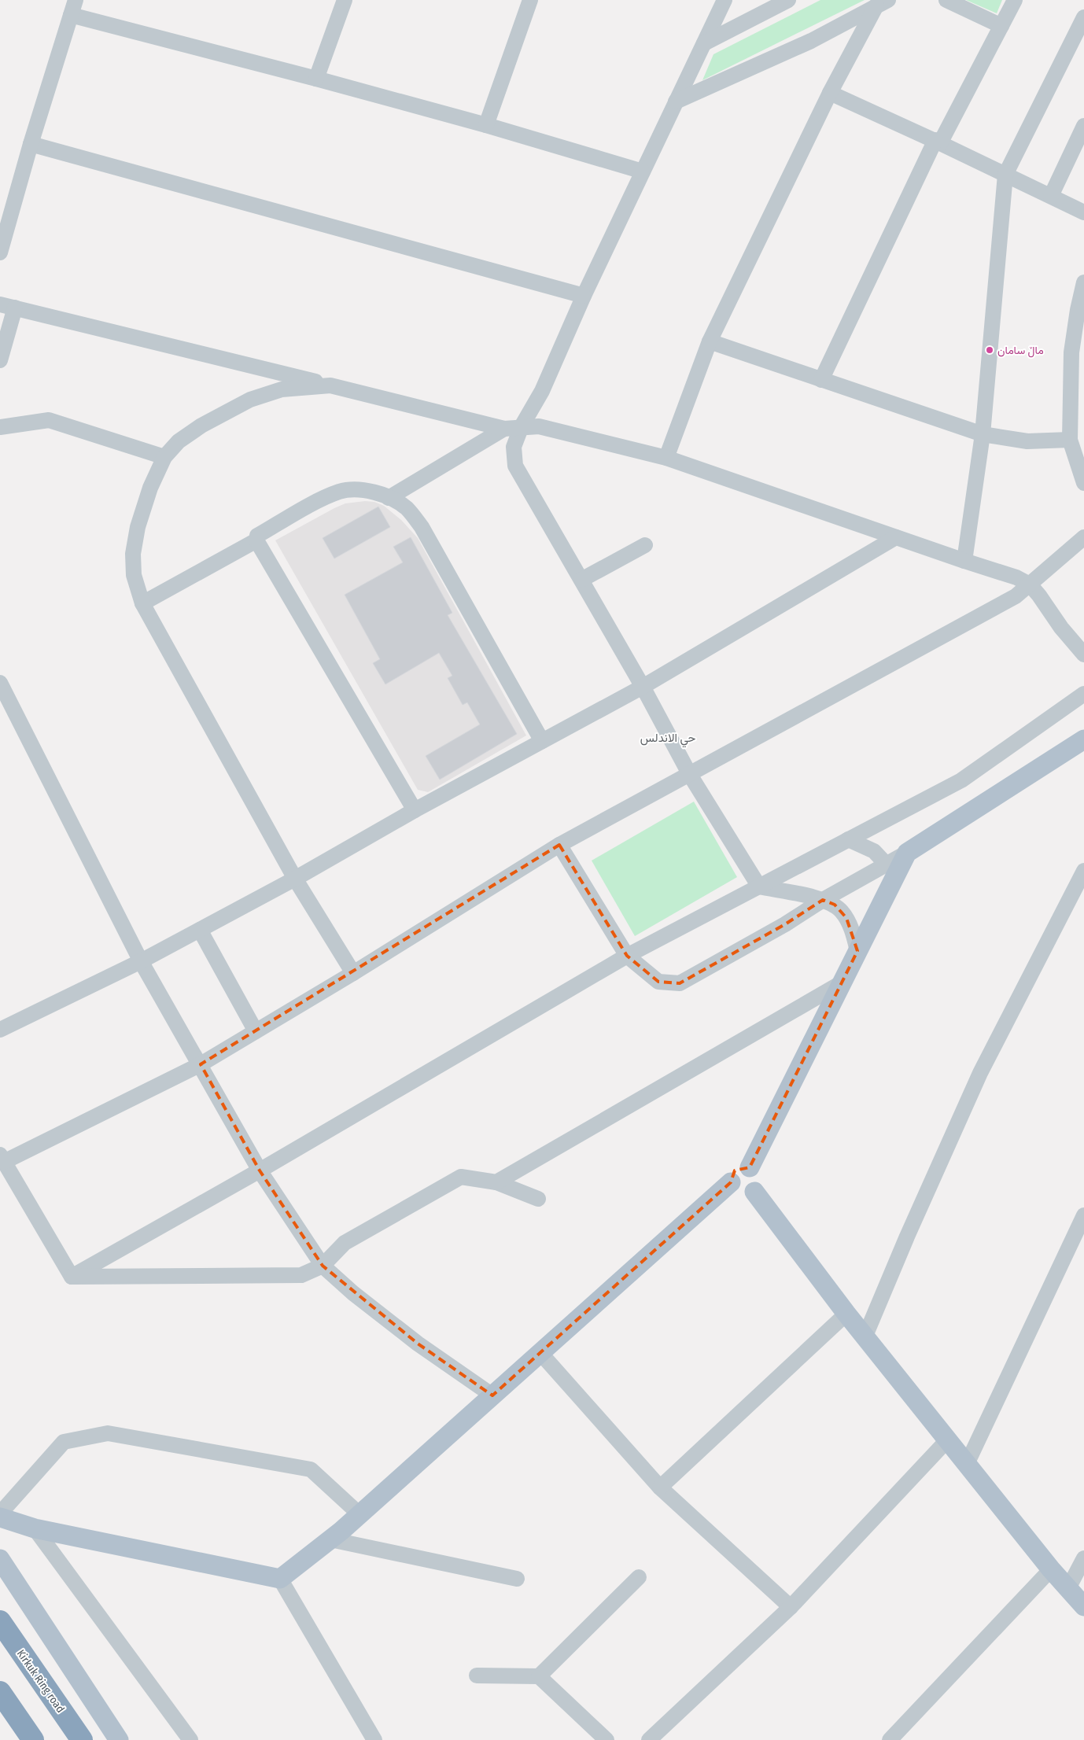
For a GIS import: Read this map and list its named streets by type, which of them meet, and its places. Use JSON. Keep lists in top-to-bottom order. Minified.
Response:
{"streets":{"highway":["Kirkuk Ring road"]},"districts":["حي الاندلس"],"places":["ماڵ سامان"]}
